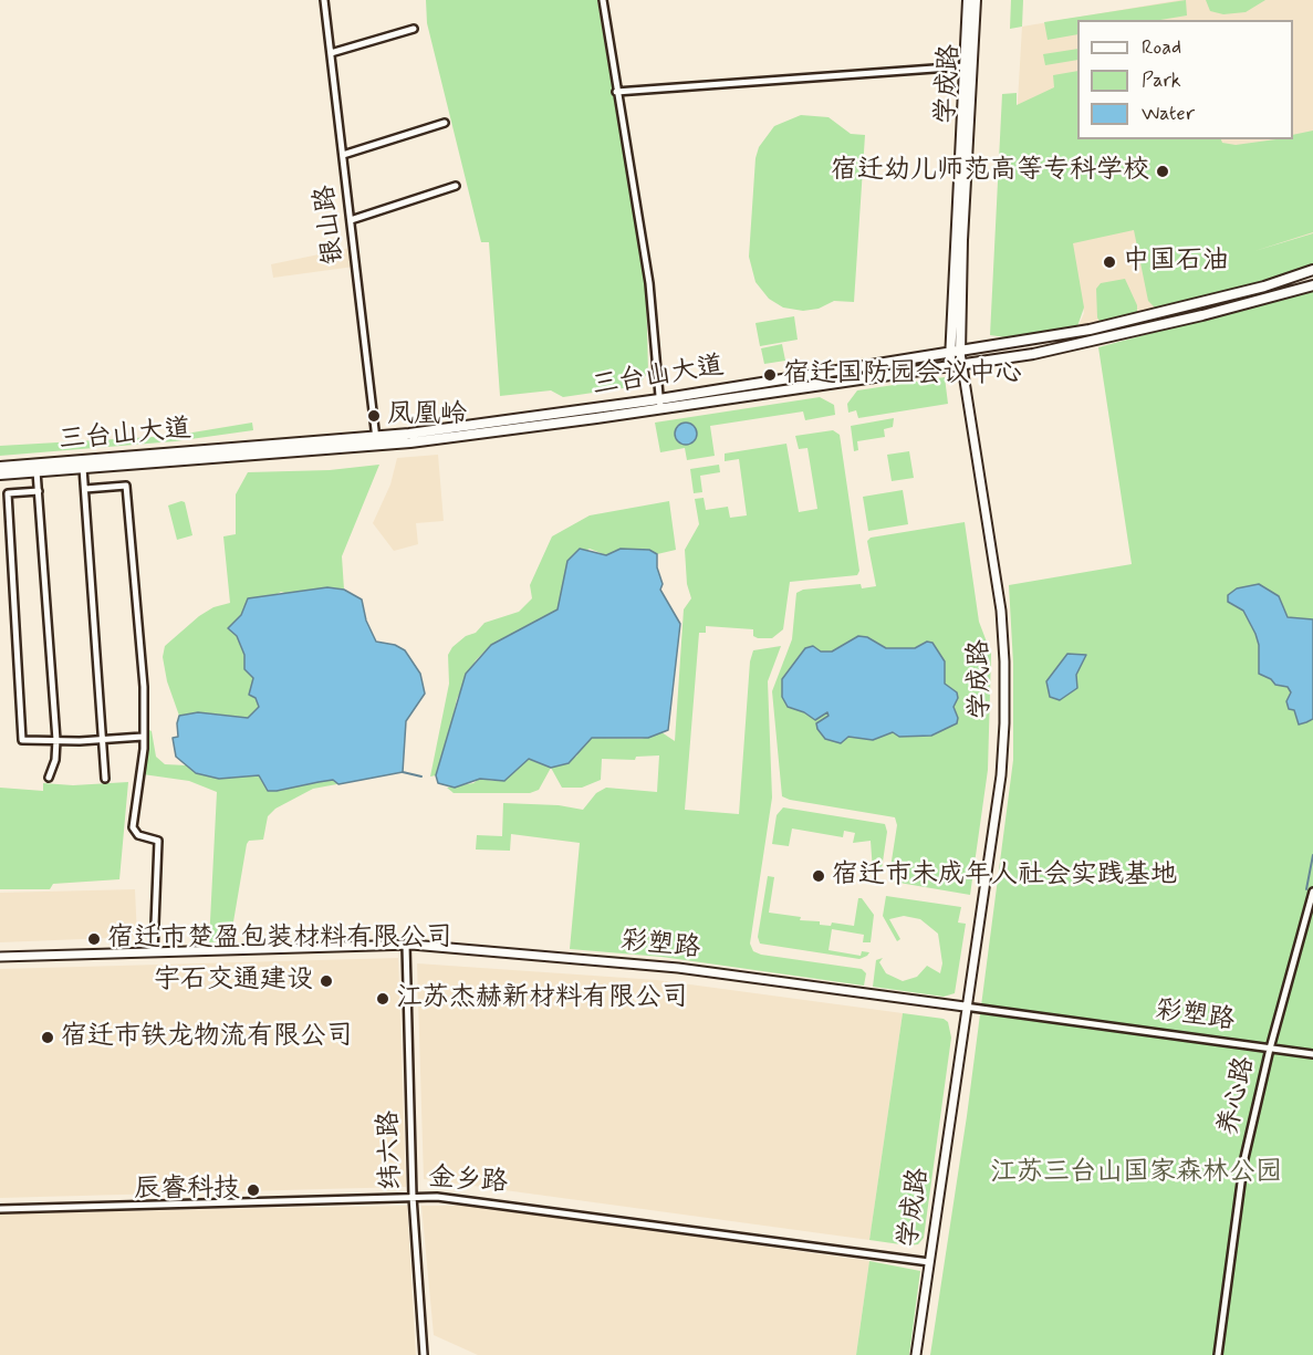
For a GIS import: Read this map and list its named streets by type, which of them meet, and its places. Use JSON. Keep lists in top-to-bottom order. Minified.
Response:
{"streets":{"main road":["学成路","三台山大道"],"street":["银山路","彩塑路","养心路","纬六路","金乡路"]},"crossings":[["学成路","三台山大道"],["学成路","彩塑路"],["学成路","金乡路"],["银山路","三台山大道"],["彩塑路","养心路"],["彩塑路","纬六路"],["纬六路","金乡路"]],"parks":["江苏三台山国家森林公园"],"places":["宿迁幼儿师范高等专科学校","中国石油","宿迁国防园会议中心","凤凰岭","宿迁市未成年人社会实践基地","宿迁市楚盈包装材料有限公司","宇石交通建设","江苏杰赫新材料有限公司","宿迁市铁龙物流有限公司","辰睿科技"],"legend":["Road","Park","Water"]}
